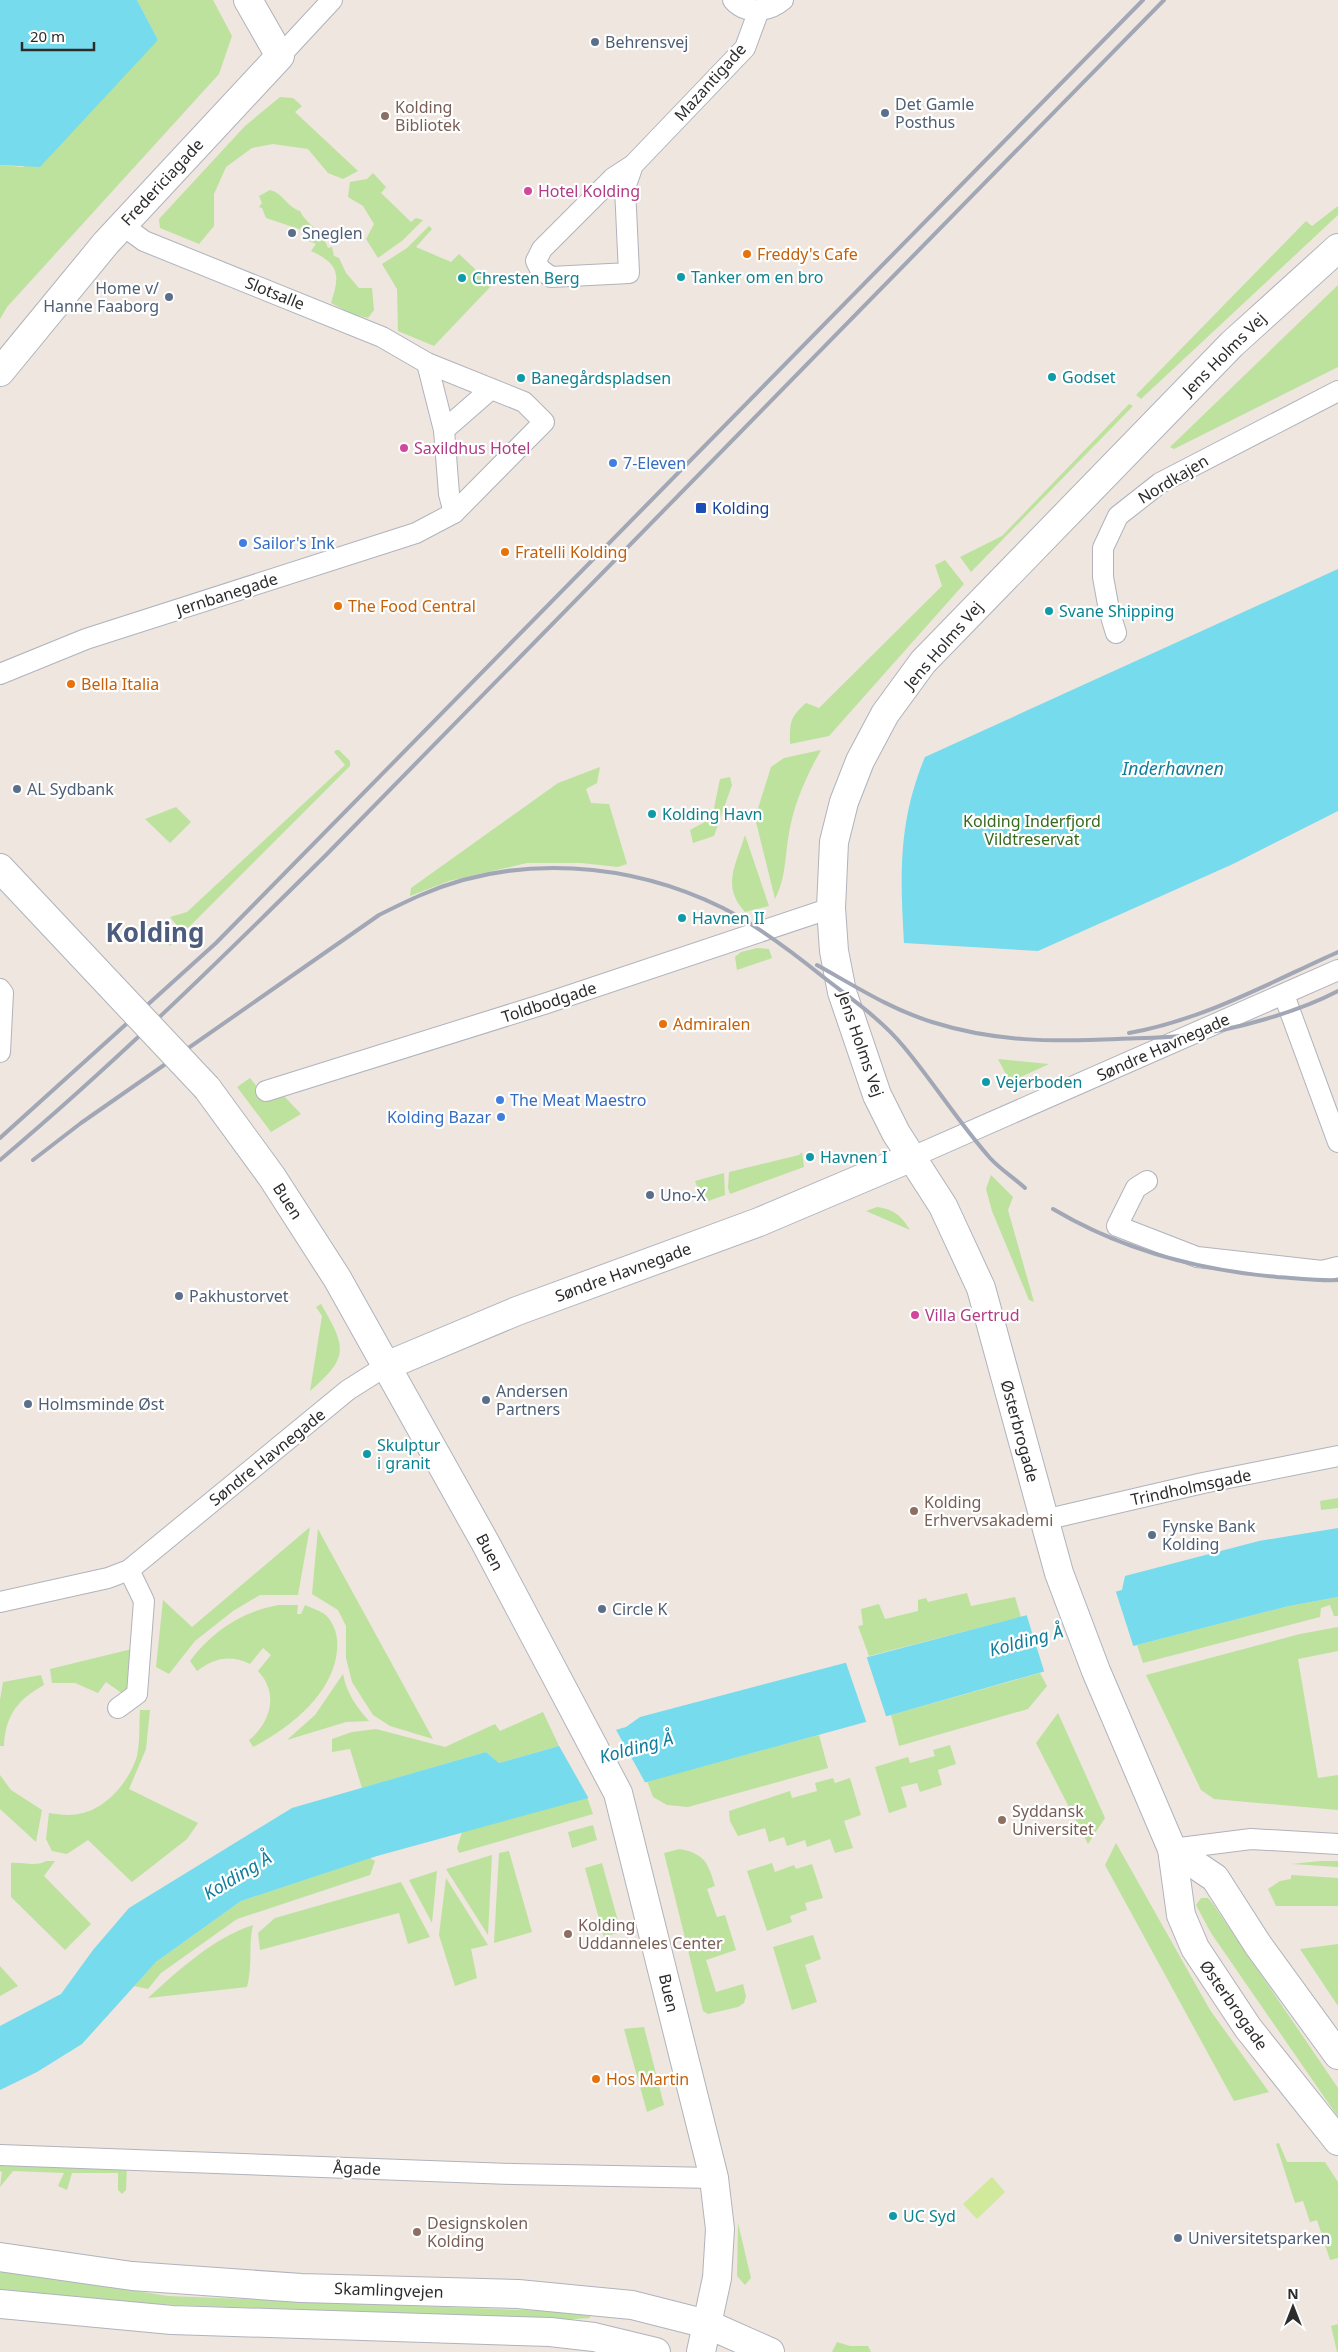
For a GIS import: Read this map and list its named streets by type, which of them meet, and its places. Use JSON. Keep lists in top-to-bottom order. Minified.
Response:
{"streets":{"main road":["Fredericiagade","Jens Holms Vej","Søndre Havnegade","Buen","Østerbrogade","Skamlingvejen"],"street":["Mazantigade","Slotsalle","Nordkajen","Jernbanegade","Toldbodgade","Trindholmsgade","Ågade"]},"crossings":[["Fredericiagade","Slotsalle"],["Jens Holms Vej","Toldbodgade"],["Jens Holms Vej","Søndre Havnegade"],["Jens Holms Vej","Østerbrogade"],["Søndre Havnegade","Buen"],["Søndre Havnegade","Østerbrogade"],["Buen","Ågade"],["Buen","Skamlingvejen"],["Østerbrogade","Trindholmsgade"]],"districts":["Kolding"],"water":["Inderhavnen","Kolding Å"],"parks":["Kolding Inderfjord Vildtreservat"],"places":{"other":["Behrensvej","Det Gamle Posthus","Kolding Bibliotek","Hotel Kolding","Sneglen","Freddy's Cafe","Tanker om en bro","Chresten Berg","Home v/ Hanne Faaborg","Godset","Banegårdspladsen","Saxildhus Hotel","7-Eleven","Sailor's Ink","Fratelli Kolding","The Food Central","Svane Shipping","Bella Italia","AL Sydbank","Kolding Havn","Havnen II","Admiralen","Vejerboden","The Meat Maestro","Kolding Bazar","Havnen I","Uno-X","Pakhustorvet","Villa Gertrud","Andersen Partners","Holmsminde Øst","Skulptur i granit","Kolding Erhvervsakademi","Fynske Bank Kolding","Circle K","Syddansk Universitet","Kolding Uddanneles Center","Hos Martin","UC Syd","Designskolen Kolding","Universitetsparken"],"transit":["Kolding"]},"scale_bar":"20 m","north":"top"}
